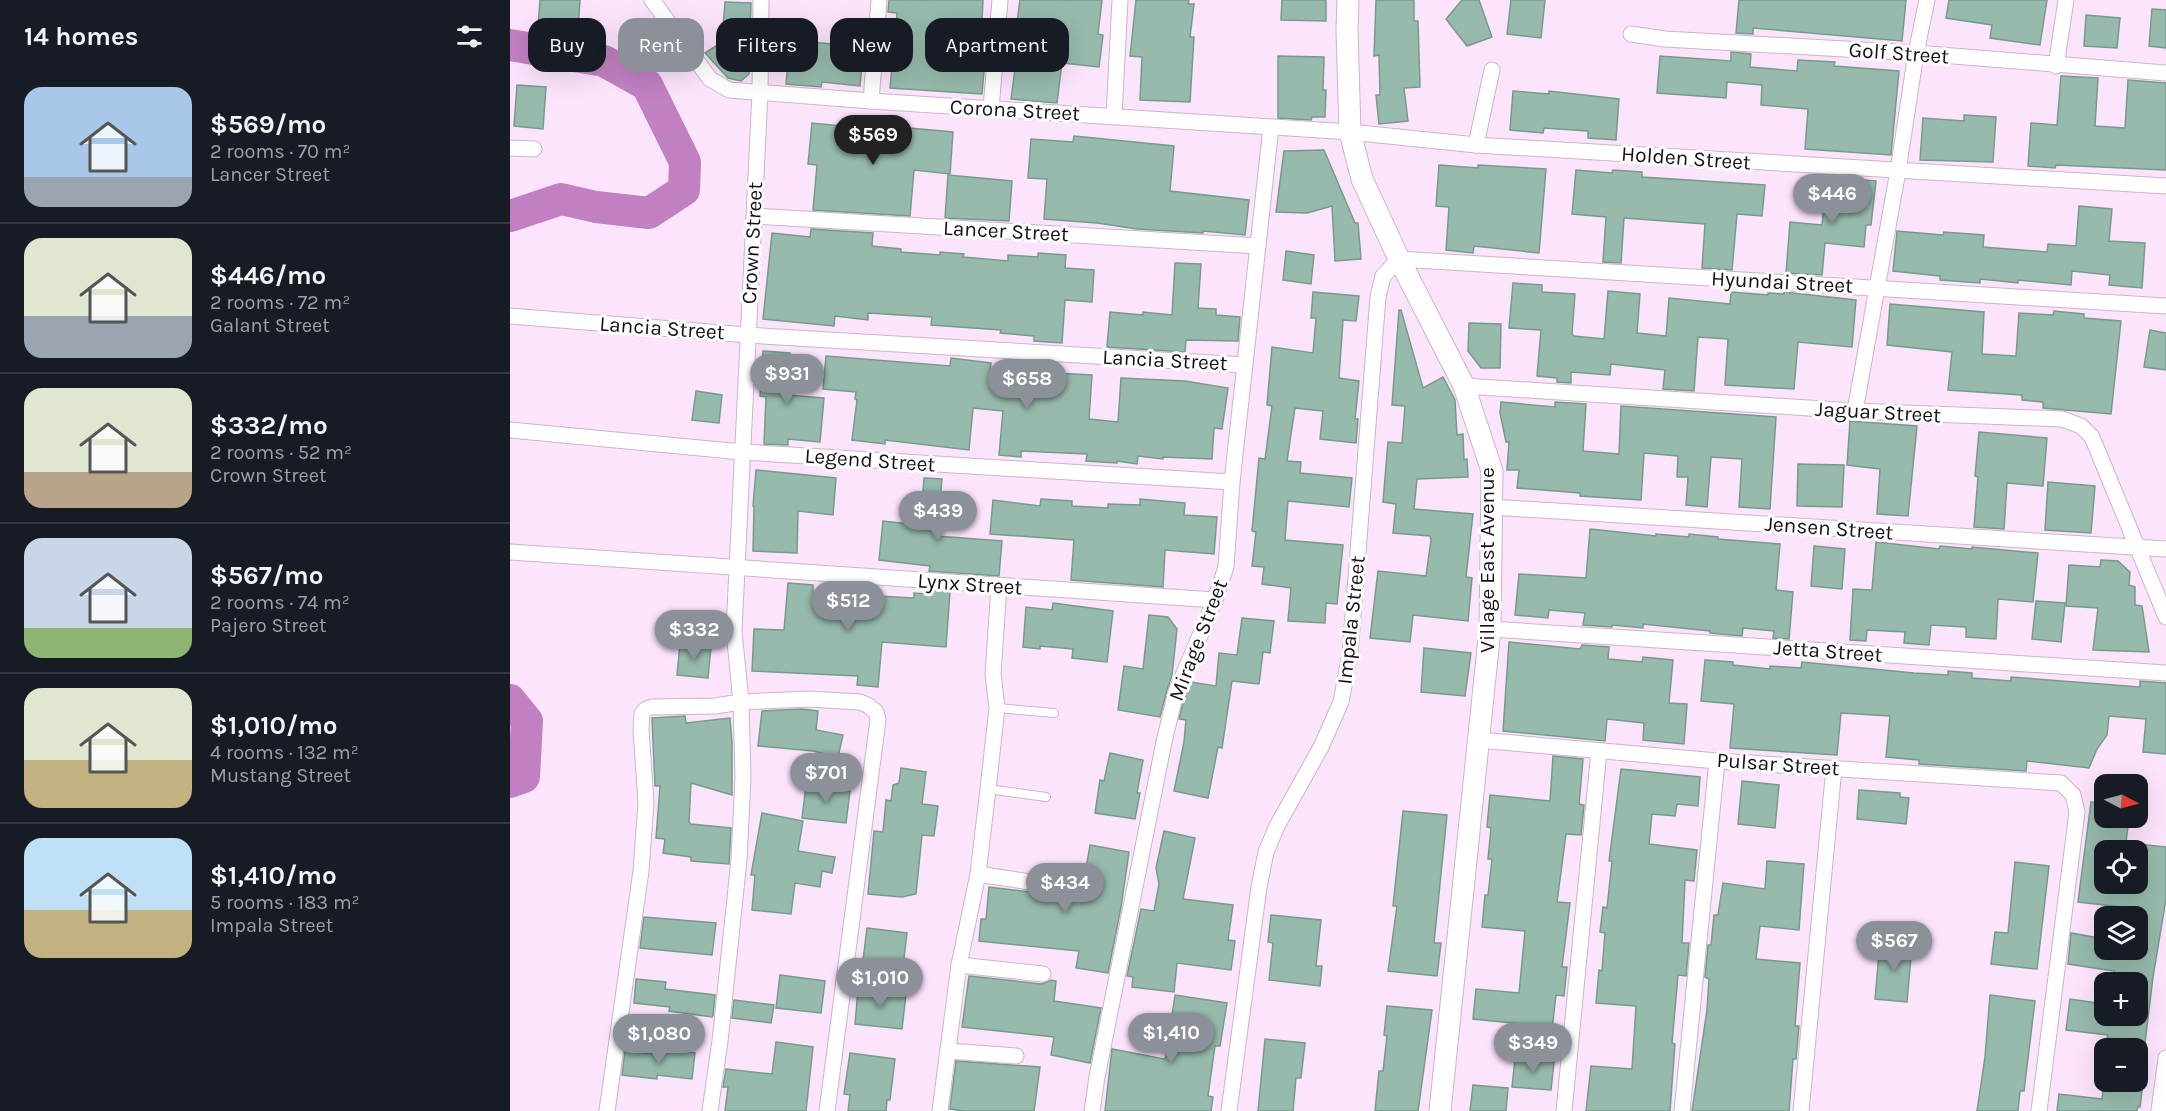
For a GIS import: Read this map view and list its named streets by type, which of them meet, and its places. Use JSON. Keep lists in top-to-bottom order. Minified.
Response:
{"streets":{"street":["Golf Street","Corona Street","Holden Street","Lancer Street","Crown Street","Hyundai Street","Lancia Street","Jaguar Street","Legend Street","Jensen Street","Village East Avenue","Lynx Street","Impala Street","Mirage Street","Jetta Street","Pulsar Street"]},"crossings":[["Corona Street","Holden Street"],["Corona Street","Crown Street"],["Corona Street","Village East Avenue"],["Corona Street","Mirage Street"],["Holden Street","Village East Avenue"],["Lancer Street","Crown Street"],["Lancer Street","Mirage Street"],["Crown Street","Lancia Street"],["Crown Street","Legend Street"],["Crown Street","Lynx Street"],["Hyundai Street","Village East Avenue"],["Hyundai Street","Impala Street"],["Lancia Street","Mirage Street"],["Jaguar Street","Jensen Street"],["Jaguar Street","Village East Avenue"],["Legend Street","Mirage Street"],["Jensen Street","Village East Avenue"],["Village East Avenue","Impala Street"],["Village East Avenue","Jetta Street"],["Village East Avenue","Pulsar Street"],["Lynx Street","Mirage Street"]],"north":"right","page":{"heading":"14 homes","chip":["Buy","Rent","Filters","New","Apartment"],"list":[{"name":"$569/mo","note":"2 rooms · 70 m² · Lancer Street"},{"name":"$446/mo","note":"2 rooms · 72 m² · Galant Street"},{"name":"$332/mo","note":"2 rooms · 52 m² · Crown Street"},{"name":"$567/mo","note":"2 rooms · 74 m² · Pajero Street"},{"name":"$1,010/mo","note":"4 rooms · 132 m² · Mustang Street"},{"name":"$1,410/mo","note":"5 rooms · 183 m² · Impala Street"}],"price":["$569","$446","$931","$658","$439","$512","$332","$701","$434","$567","$1,010","$1,410","$1,080","$349"],"map_buttons":["+","−"]}}
